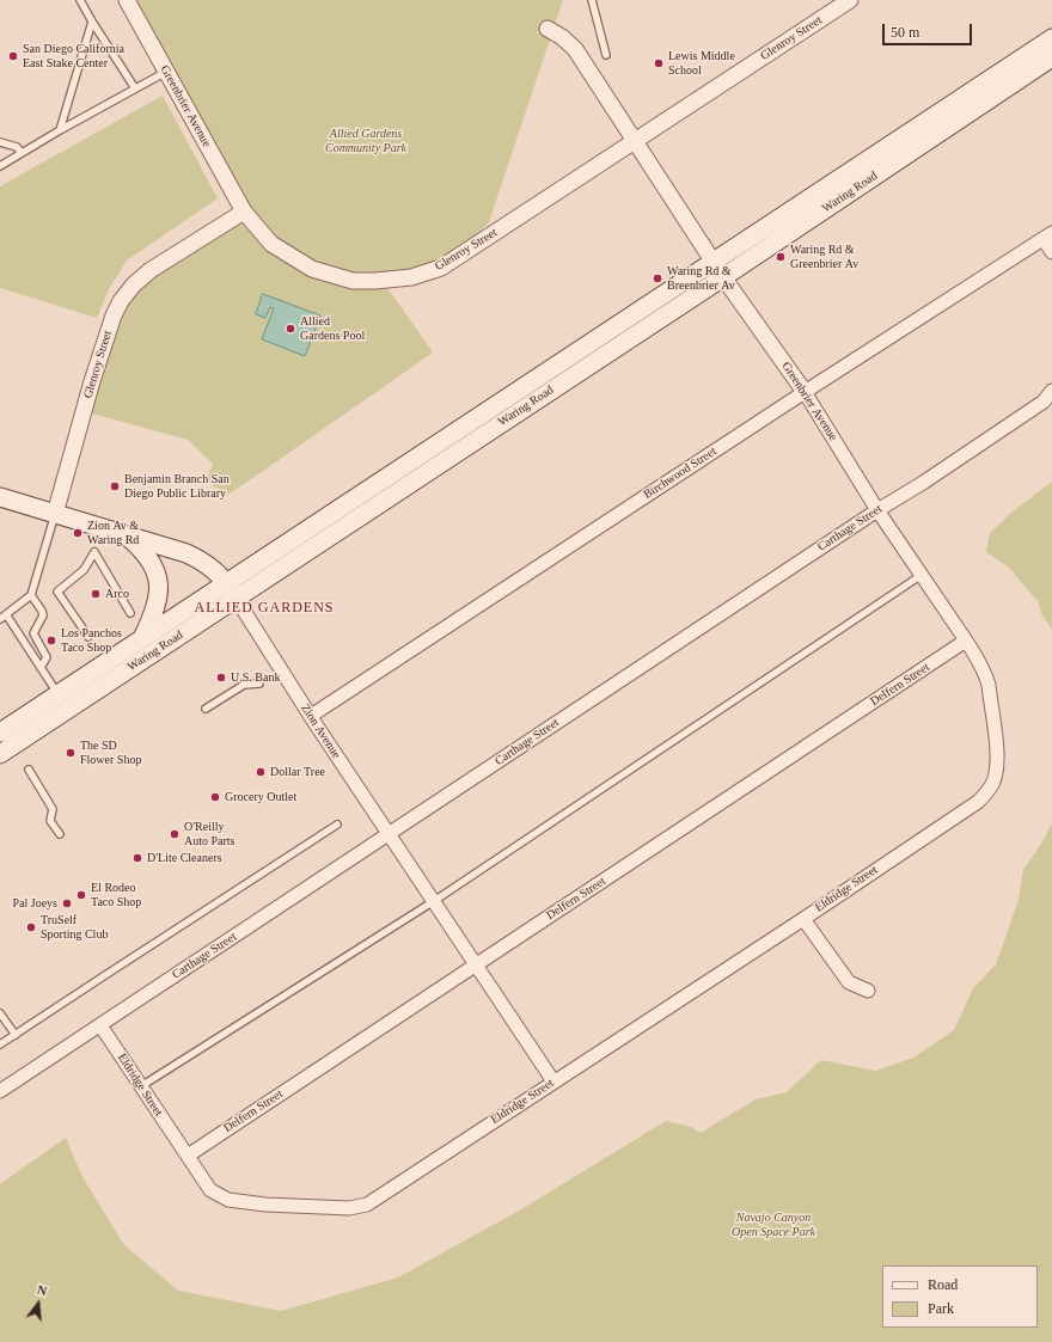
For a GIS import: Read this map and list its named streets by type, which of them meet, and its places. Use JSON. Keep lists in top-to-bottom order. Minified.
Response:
{"streets":{"main road":["Waring Road","Zion Avenue"],"street":["Glenroy Street","Greenbrier Avenue","Birchwood Street","Carthage Street","Delfern Street","Eldridge Street"]},"crossings":[["Glenroy Street","Greenbrier Avenue"],["Glenroy Street","Zion Avenue"],["Greenbrier Avenue","Waring Road"],["Greenbrier Avenue","Birchwood Street"],["Greenbrier Avenue","Carthage Street"],["Greenbrier Avenue","Delfern Street"],["Greenbrier Avenue","Eldridge Street"],["Waring Road","Zion Avenue"],["Birchwood Street","Zion Avenue"],["Carthage Street","Zion Avenue"],["Carthage Street","Eldridge Street"],["Delfern Street","Zion Avenue"],["Delfern Street","Eldridge Street"],["Zion Avenue","Eldridge Street"]],"districts":["ALLIED GARDENS"],"parks":["Allied Gardens Community Park","Navajo Canyon Open Space Park"],"places":["San Diego California East Stake Center","Lewis Middle School","Waring Rd & Greenbrier Av","Waring Rd & Breenbrier Av","Allied Gardens Pool","Benjamin Branch San Diego Public Library","Zion Av & Waring Rd","Arco","Los Panchos Taco Shop","U.S. Bank","The SD Flower Shop","Dollar Tree","Grocery Outlet","O'Reilly Auto Parts","D'Lite Cleaners","El Rodeo Taco Shop","Pal Joeys","TruSelf Sporting Club"],"legend":["Road","Park"],"scale_bar":"50 m","north":"top"}
